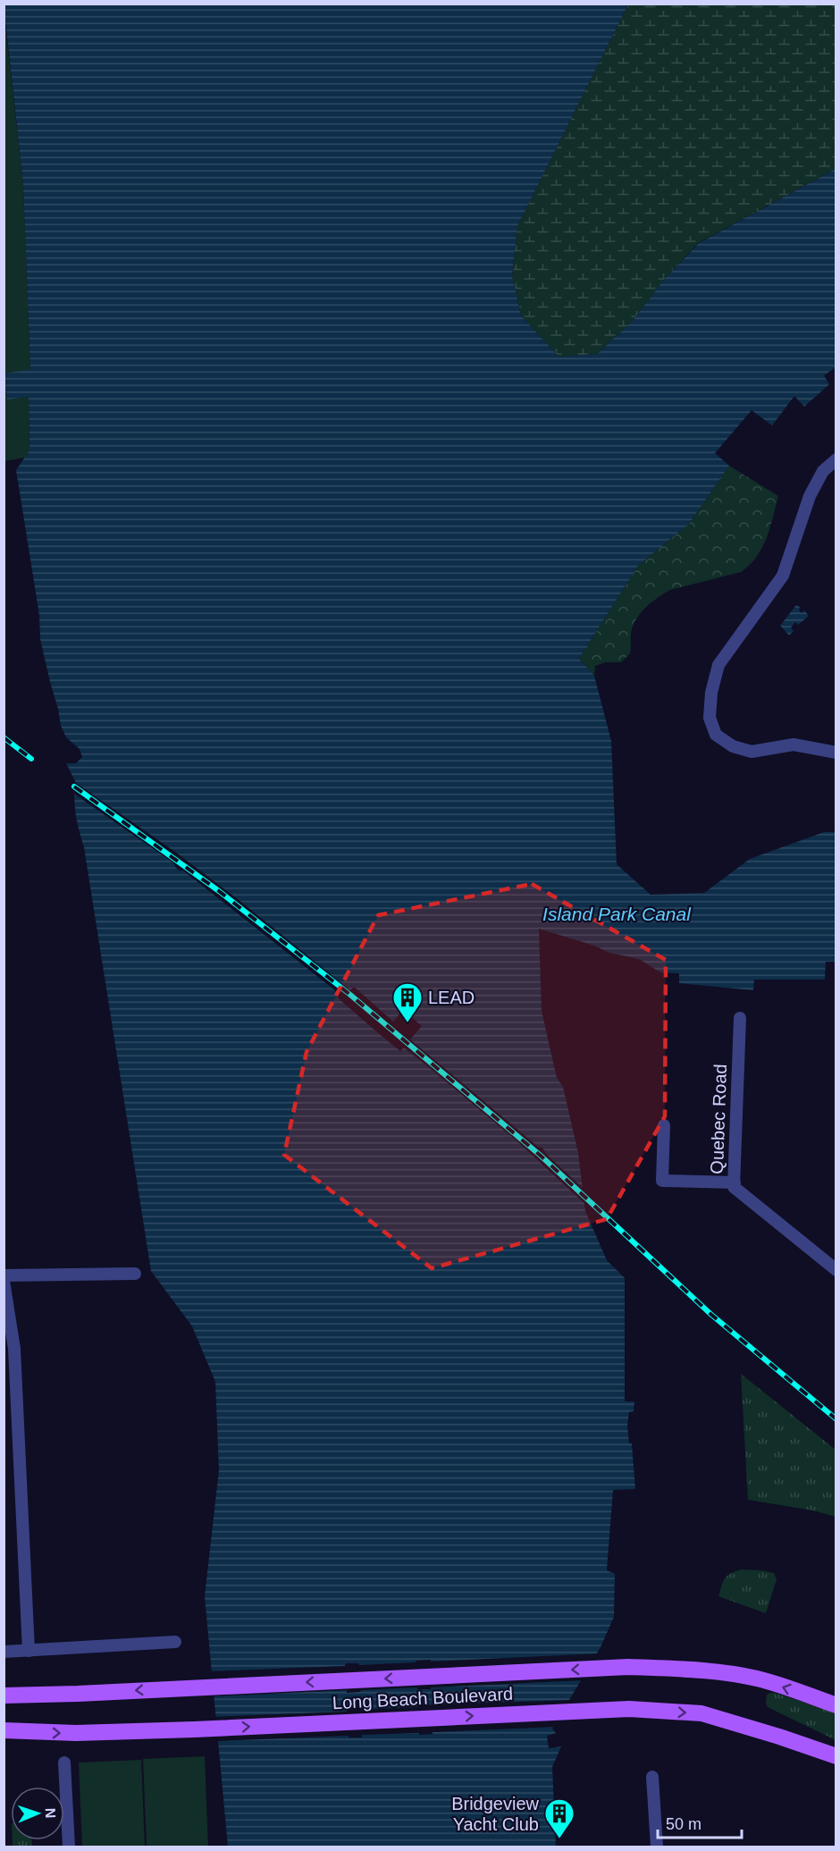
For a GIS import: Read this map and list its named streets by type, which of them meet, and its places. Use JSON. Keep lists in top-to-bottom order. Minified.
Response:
{"streets":{"main road":["Long Beach Boulevard"],"street":["Quebec Road"]},"water":["Island Park Canal"],"places":{"building":["LEAD","Bridgeview Yacht Club"]},"scale_bar":"50 m","north":"right"}
